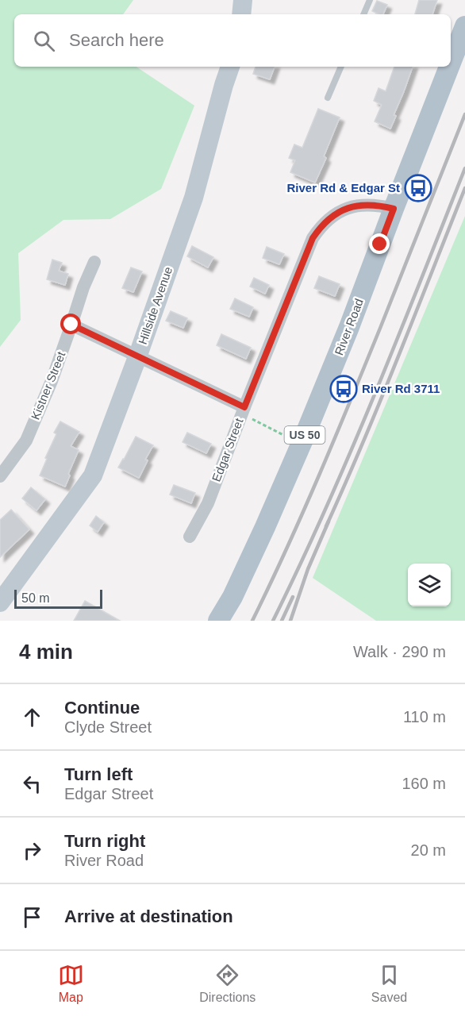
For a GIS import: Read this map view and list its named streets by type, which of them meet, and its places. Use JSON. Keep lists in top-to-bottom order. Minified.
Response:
{"streets":{"main road":["River Road","US 50"],"street":["Hillside Avenue","Kistner Street","Edgar Street"]},"crossings":[["River Road","Edgar Street"]],"places":{"bus stop":["River Rd & Edgar St","River Rd 3711"]},"scale_bar":"50 m","page":{"search":"Search here","scale":"50 m","heading":["4 min","Walk · 290 m"],"list":[["Continue","Clyde Street","110 m"],["Turn left","Edgar Street","160 m"],["Turn right","River Road","20 m"],"Arrive at destination"],"nav":["Map","Directions","Saved"]}}
